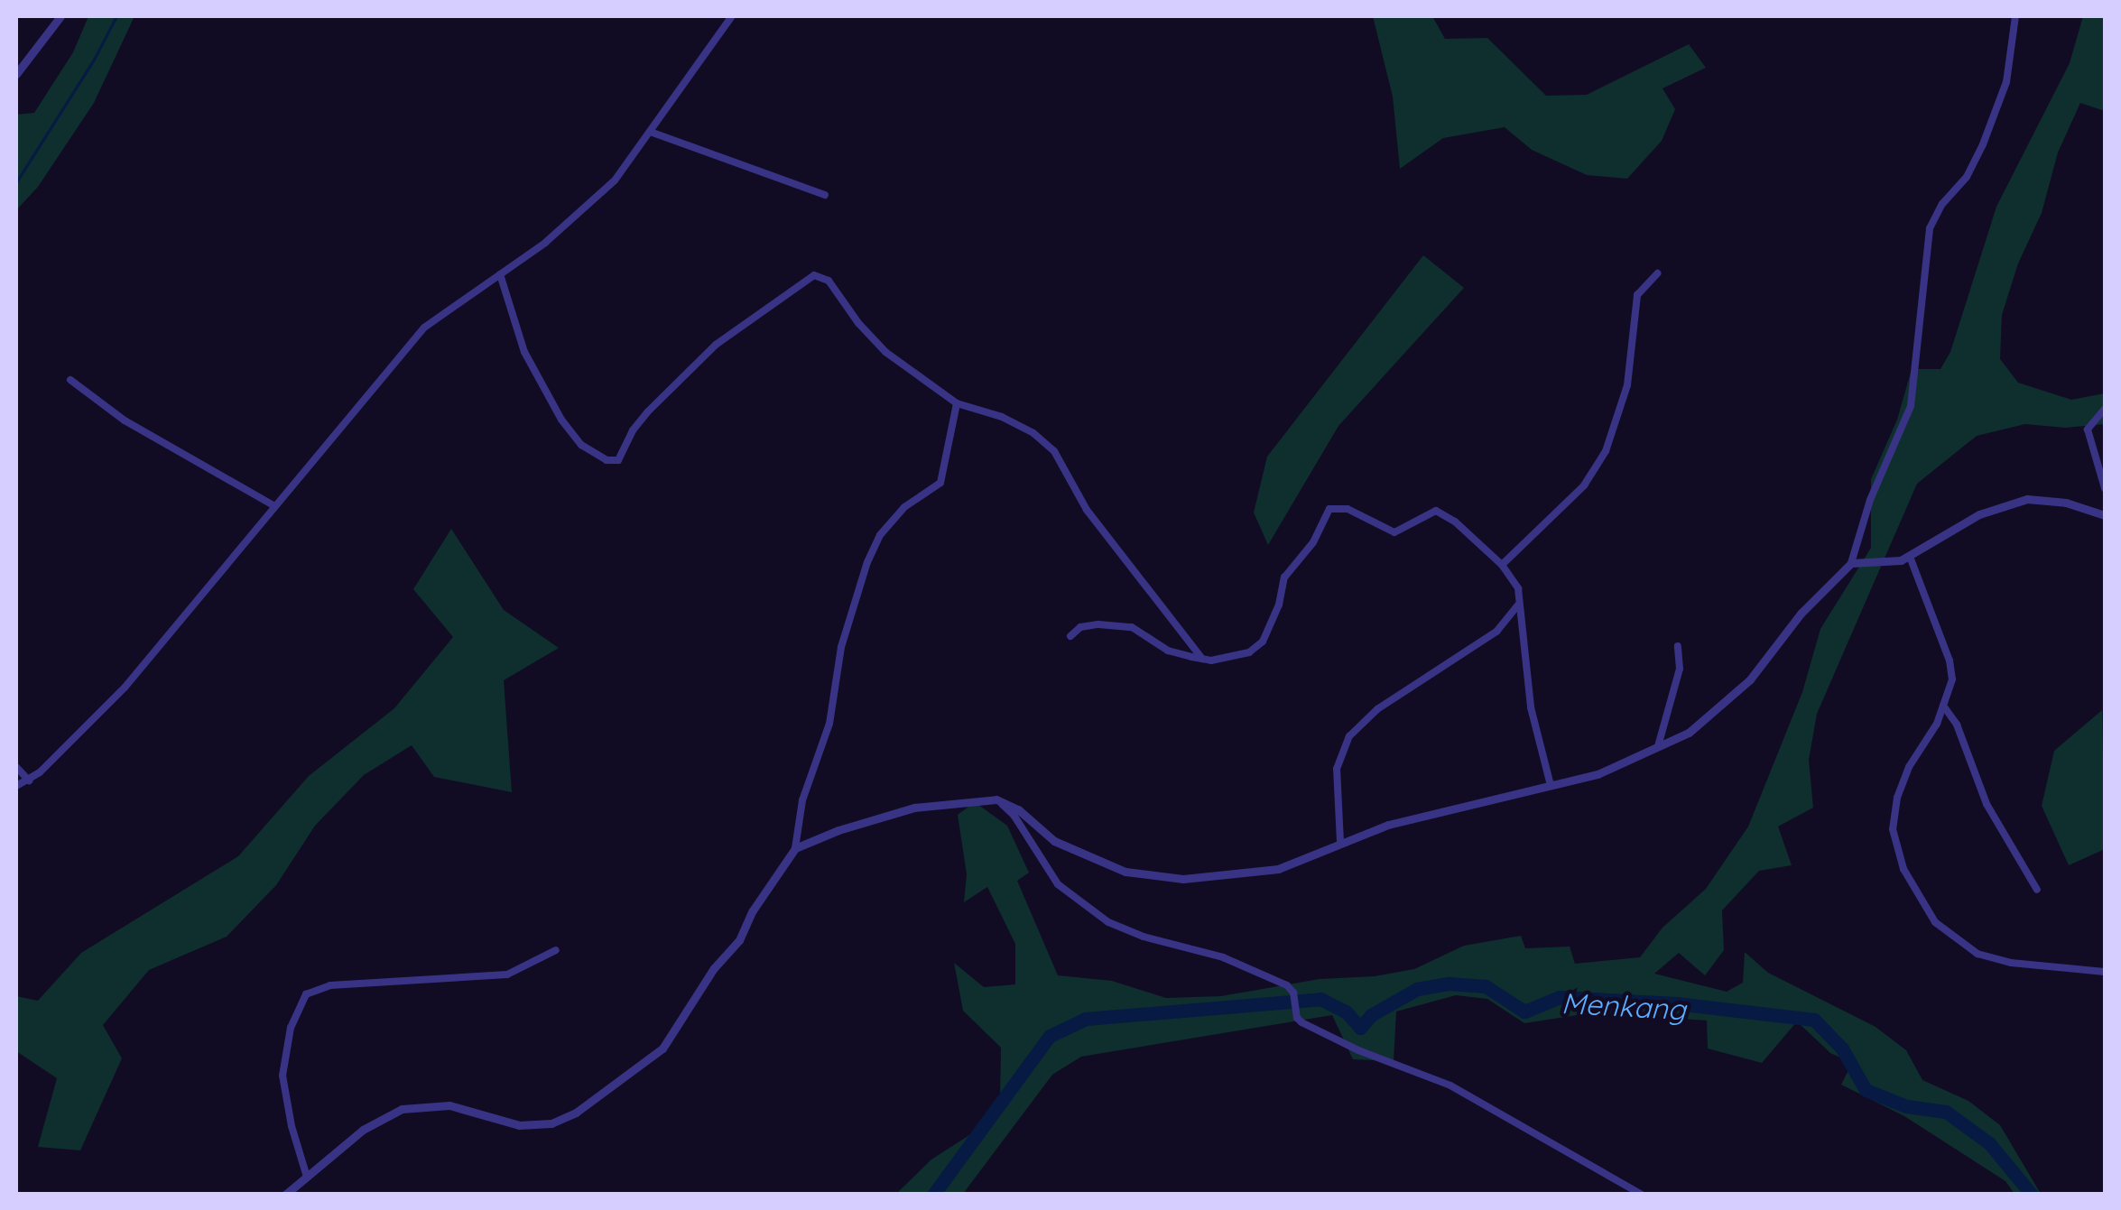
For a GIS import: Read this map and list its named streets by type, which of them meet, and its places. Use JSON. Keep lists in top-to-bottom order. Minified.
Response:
{"water":["Menkang"]}
